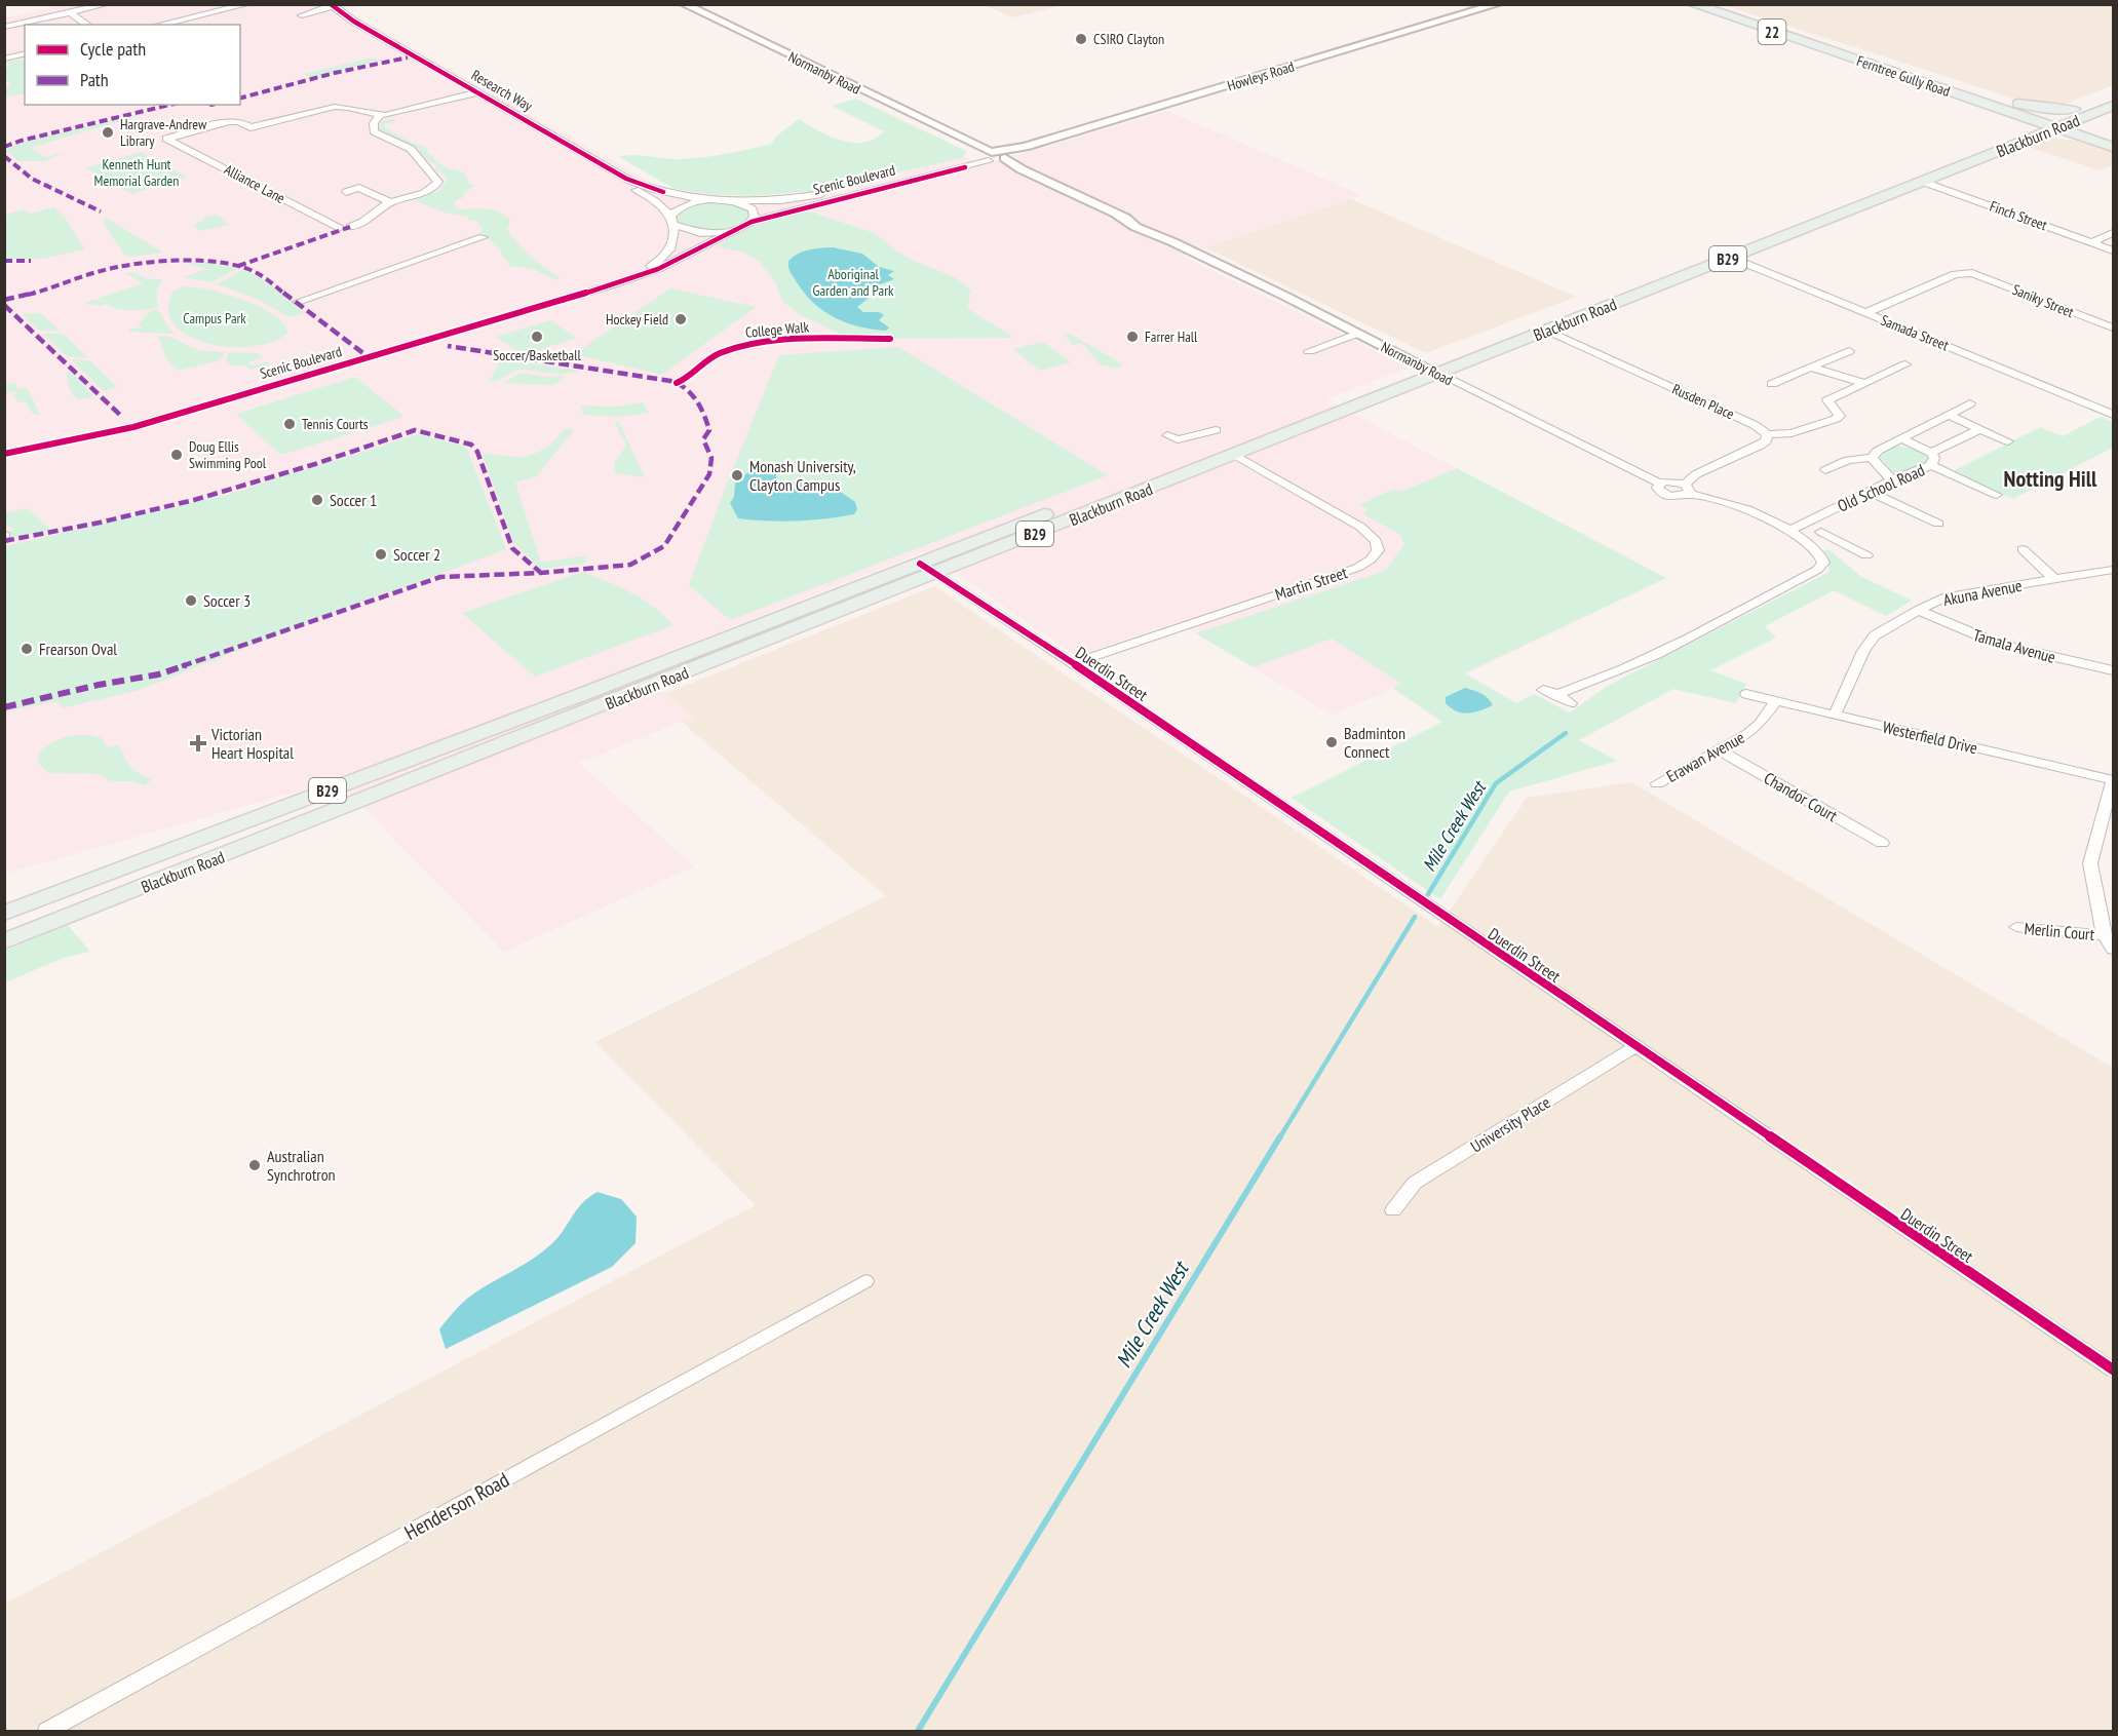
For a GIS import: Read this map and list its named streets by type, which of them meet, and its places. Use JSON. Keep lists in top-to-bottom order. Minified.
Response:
{"streets":{"main road":["22","Ferntree Gully Road","Blackburn Road","B29"],"street":["Normanby Road","Howleys Road","Research Way","Scenic Boulevard","Alliance Lane","Finch Street","Saniky Street","Samada Street","Rusden Place","Old School Road","Martin Street","Akuna Avenue","Tamala Avenue","Duerdin Street","Westerfield Drive","Erawan Avenue","Chandor Court","Merlin Court","University Place","Henderson Road"],"cycle path":["College Walk"]},"crossings":[["Normanby Road","Howleys Road"],["Normanby Road","Blackburn Road"],["Normanby Road","Scenic Boulevard"],["Howleys Road","Scenic Boulevard"],["Ferntree Gully Road","Blackburn Road"],["Research Way","Scenic Boulevard"],["Blackburn Road","Finch Street"],["Blackburn Road","Samada Street"],["Blackburn Road","Rusden Place"],["Blackburn Road","Martin Street"],["Blackburn Road","Duerdin Street"],["Saniky Street","Samada Street"],["Martin Street","Duerdin Street"],["Akuna Avenue","Tamala Avenue"],["Akuna Avenue","Westerfield Drive"],["Duerdin Street","University Place"],["Westerfield Drive","Erawan Avenue"],["Erawan Avenue","Chandor Court"]],"districts":["Notting Hill"],"water":["Mile Creek West"],"parks":["Kenneth Hunt Memorial Garden","Aboriginal Garden and Park","Campus Park"],"places":{"other":["CSIRO Clayton","Hargrave-Andrew Library","Hockey Field","Soccer/Basketball","Farrer Hall","Tennis Courts","Doug Ellis Swimming Pool","Monash University, Clayton Campus","Soccer 1","Soccer 2","Soccer 3","Frearson Oval","Badminton Connect","Australian Synchrotron"],"health":["Victorian Heart Hospital"]},"legend":["Cycle path","Path"]}
